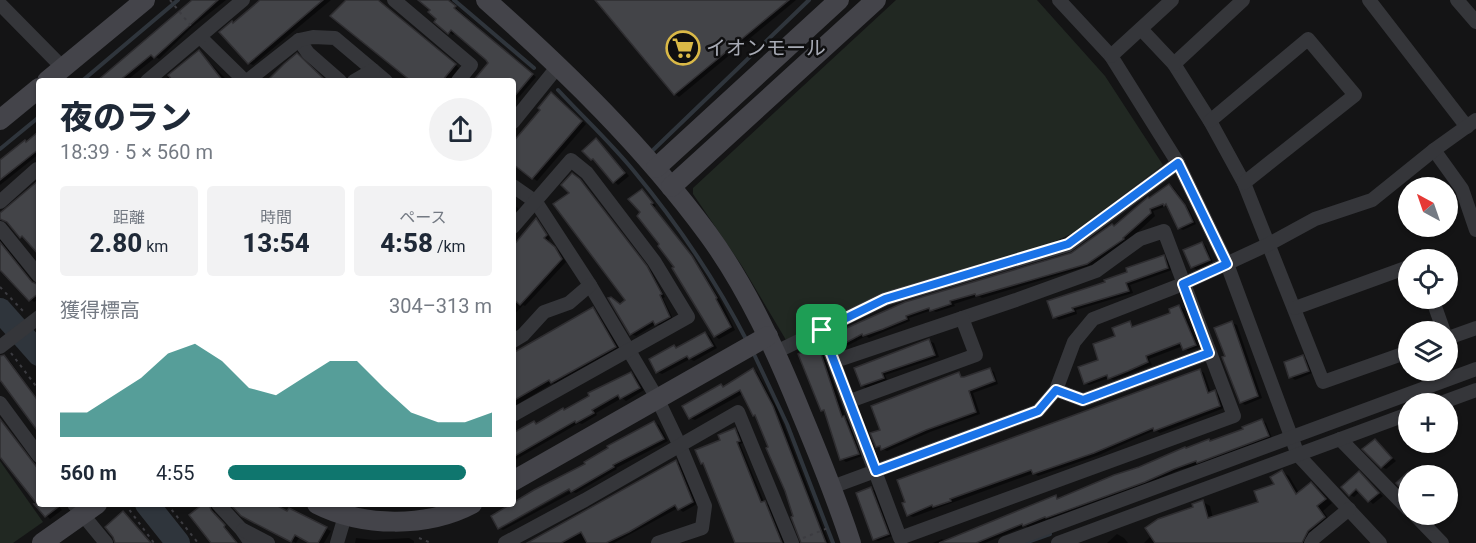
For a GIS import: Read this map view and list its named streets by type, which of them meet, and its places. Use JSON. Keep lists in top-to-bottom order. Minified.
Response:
{"places":{"supermarket":["イオンモール"]},"north":"top left","page":{"heading":["夜のラン","18:39 · 5 × 560 m"],"map_buttons":["+","−"],"stats":[["距離","2.80 km"],["時間","13:54"],["ペース","4:58 /km"]],"chart":["獲得標高","304–313 m"],"list":[{"name":"560 m","note":"4:55"}]}}
